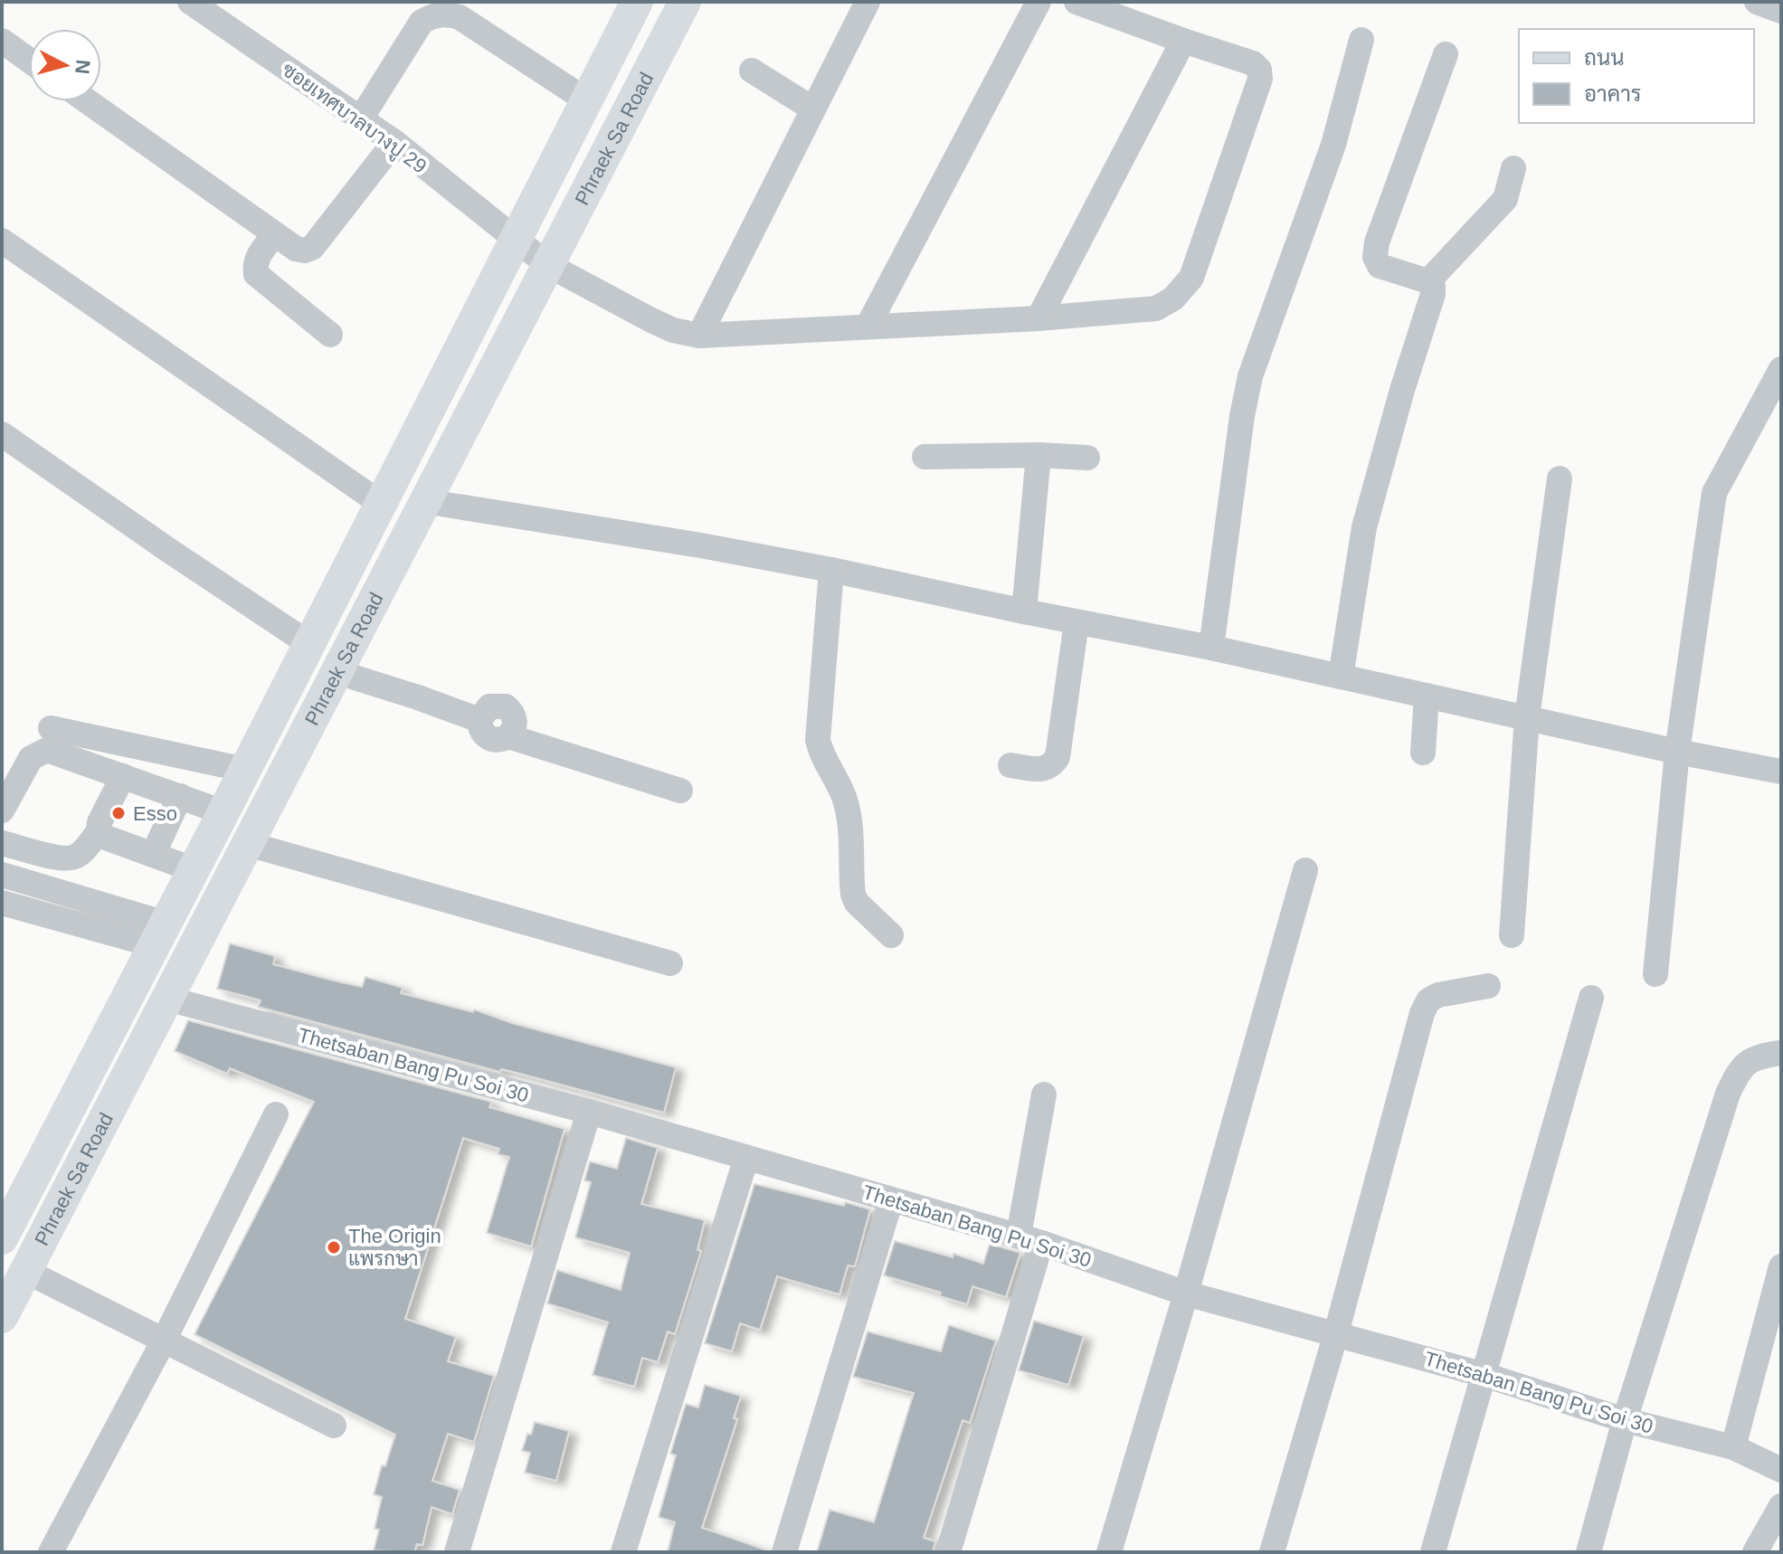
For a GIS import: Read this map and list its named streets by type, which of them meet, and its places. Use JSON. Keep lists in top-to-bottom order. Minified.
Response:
{"streets":{"main road":["Phraek Sa Road"],"street":["ซอยเทศบาลบางปู 29","Thetsaban Bang Pu Soi 30"]},"crossings":[["ซอยเทศบาลบางปู 29","Phraek Sa Road"],["Phraek Sa Road","Thetsaban Bang Pu Soi 30"]],"places":["Esso","The Origin แพรกษา"],"legend":["ถนน","อาคาร"],"north":"right"}
